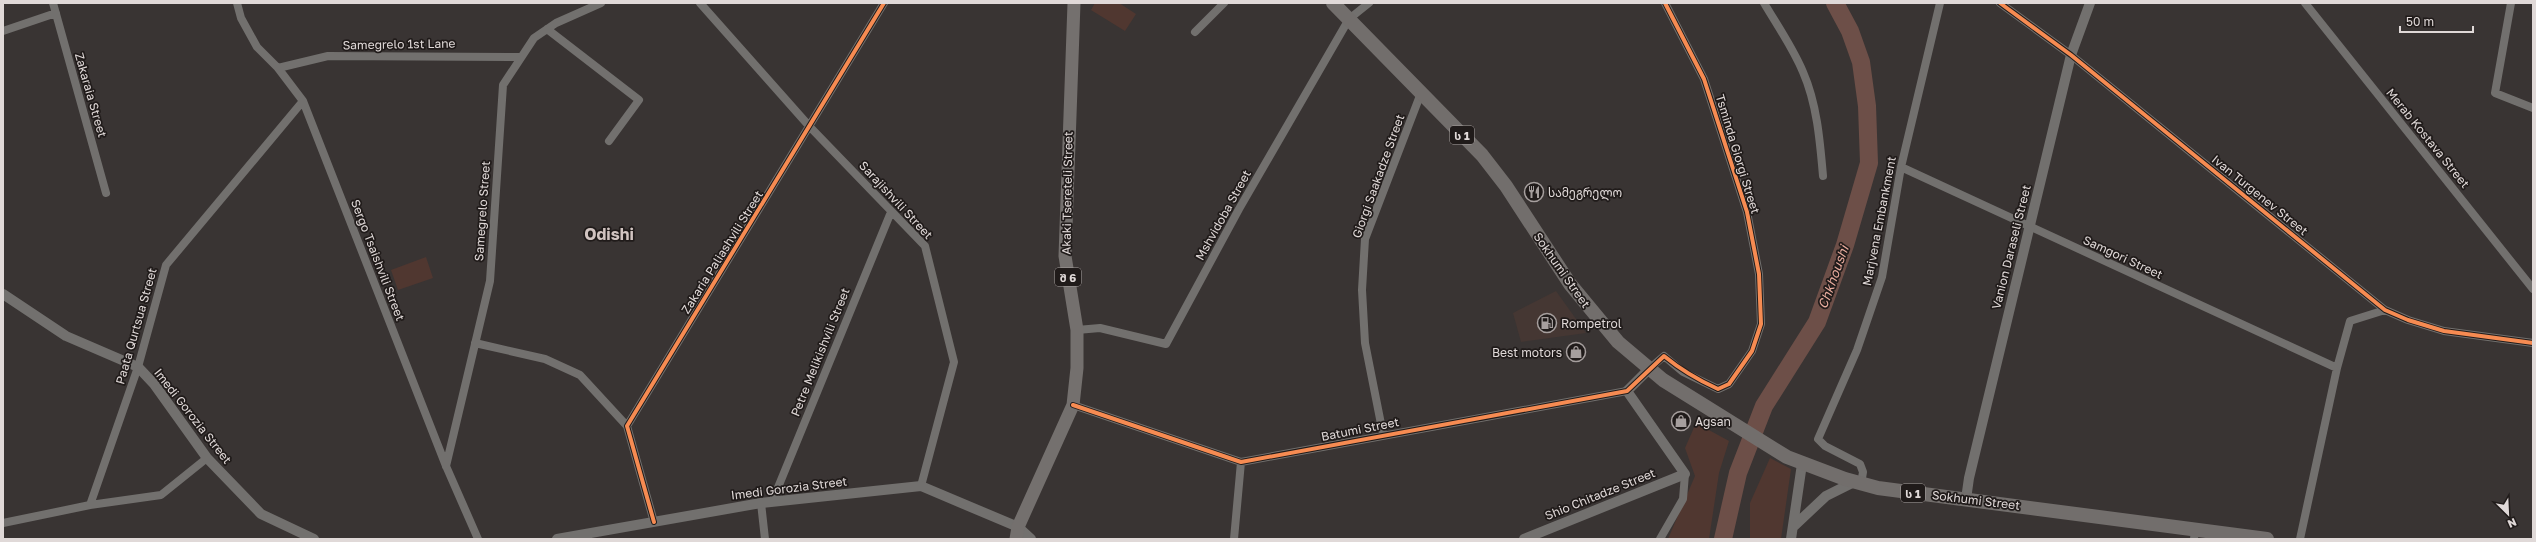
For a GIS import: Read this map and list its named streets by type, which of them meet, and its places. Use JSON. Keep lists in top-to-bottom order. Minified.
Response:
{"streets":{"highway":["ს 1","Sokhumi Street"],"main road":["Akaki Tsereteli Street","შ 6"],"street":["Samegrelo 1st Lane","Zakaraia Street","Merab Kostava Street","Tsminda Giorgi Street","Giorgi Saakadze Street","Ivan Turgenev Street","Sarajishvili Street","Samegrelo Street","Mshvidoba Street","Marjvena Embankment","Vanion Daraseli Street","Zakaria Paliashvili Street","Samgori Street","Sergo Tsaishvili Street","Paata Qurtsua Street","Petre Melikishvili Street","Imedi Gorozia Street","Batumi Street","Shio Chitadze Street"]},"crossings":[["Samegrelo 1st Lane","Samegrelo Street"],["Samegrelo 1st Lane","Sergo Tsaishvili Street"],["Tsminda Giorgi Street","Sokhumi Street"],["Giorgi Saakadze Street","Sokhumi Street"],["Giorgi Saakadze Street","Batumi Street"],["Akaki Tsereteli Street","Mshvidoba Street"],["Akaki Tsereteli Street","Imedi Gorozia Street"],["Akaki Tsereteli Street","Batumi Street"],["Ivan Turgenev Street","Vanion Daraseli Street"],["Sarajishvili Street","Zakaria Paliashvili Street"],["Sarajishvili Street","Petre Melikishvili Street"],["Sarajishvili Street","Imedi Gorozia Street"],["Samegrelo Street","Sergo Tsaishvili Street"],["Mshvidoba Street","Sokhumi Street"],["Marjvena Embankment","Samgori Street"],["Marjvena Embankment","Sokhumi Street"],["Vanion Daraseli Street","Samgori Street"],["Vanion Daraseli Street","Sokhumi Street"],["Sergo Tsaishvili Street","Paata Qurtsua Street"],["Paata Qurtsua Street","Imedi Gorozia Street"],["Petre Melikishvili Street","Imedi Gorozia Street"]],"districts":["Odishi"],"water":["Chkhoushi"],"places":{"restaurant":["სამეგრელო"],"fuel station":["Rompetrol"],"shop":["Best motors","Agsan"]},"scale_bar":"50 m","north":"bottom right"}
